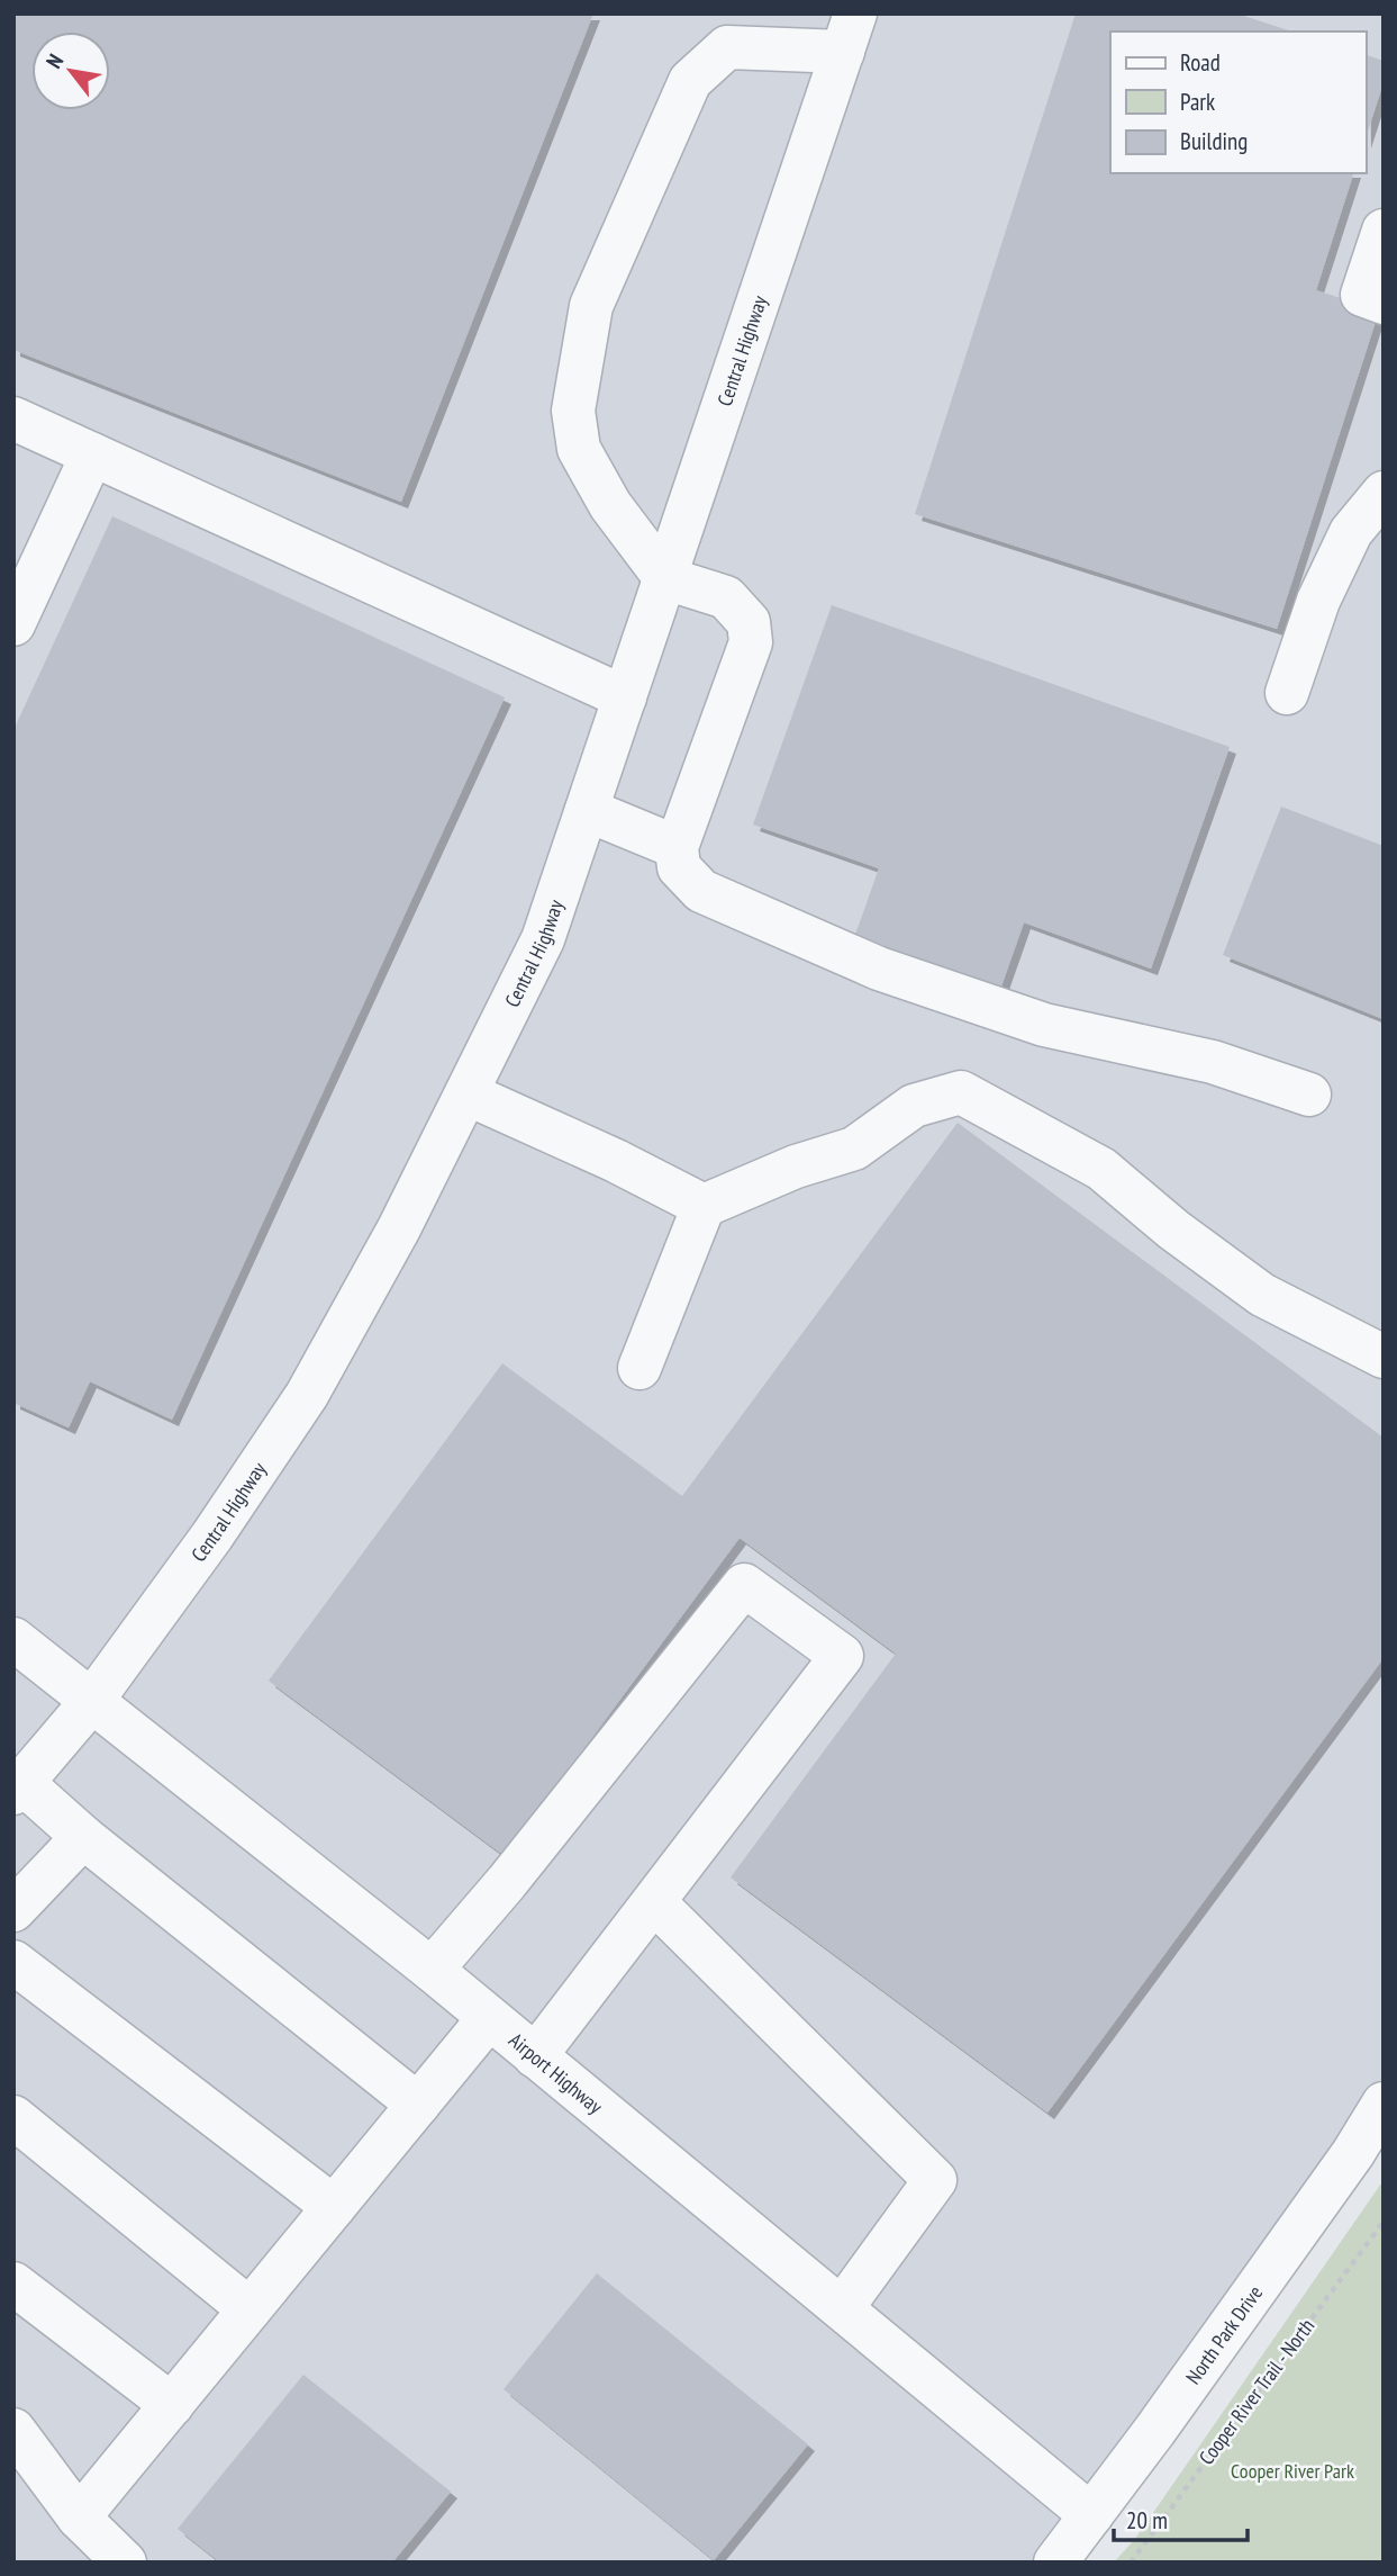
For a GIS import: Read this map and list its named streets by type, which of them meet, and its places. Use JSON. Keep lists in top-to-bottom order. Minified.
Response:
{"streets":{"street":["Central Highway","Airport Highway","North Park Drive"],"path":["Cooper River Trail - North"]},"crossings":[["Central Highway","Airport Highway"],["Airport Highway","North Park Drive"]],"parks":["Cooper River Park"],"legend":["Road","Park","Building"],"scale_bar":"20 m","north":"top left"}
